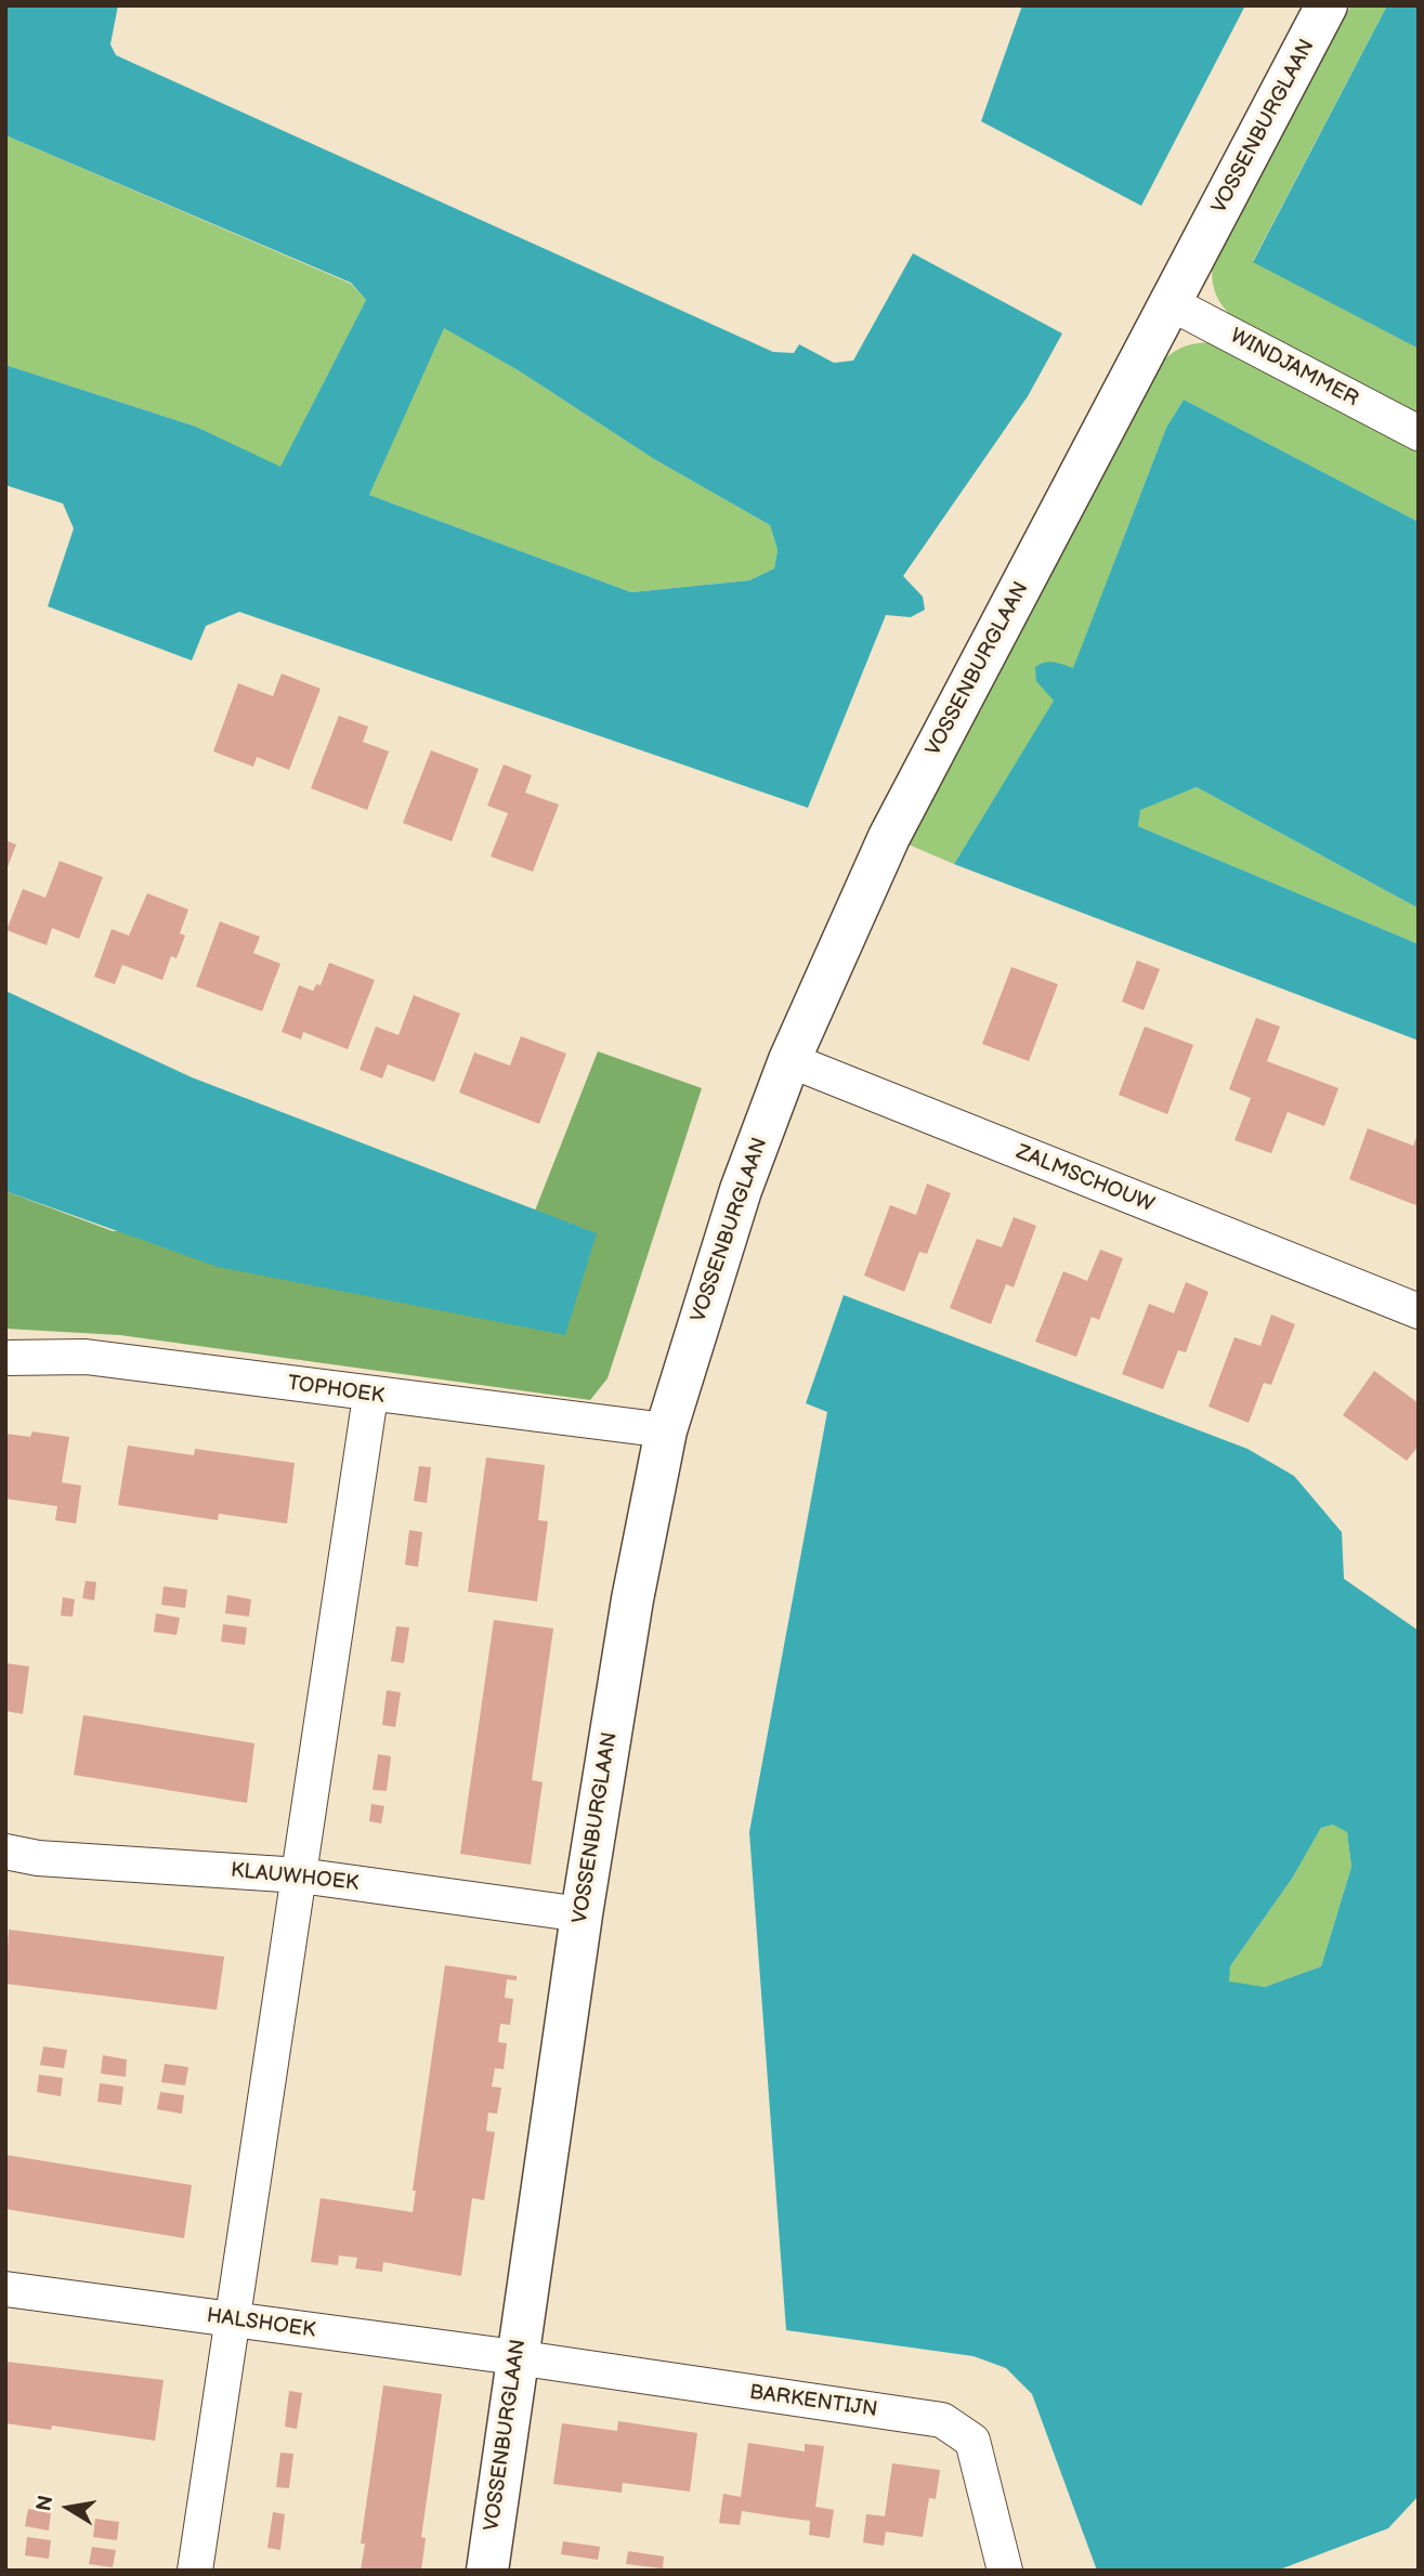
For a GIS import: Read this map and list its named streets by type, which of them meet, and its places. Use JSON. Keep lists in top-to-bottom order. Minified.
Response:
{"streets":{"street":["VOSSENBURGLAAN","WINDJAMMER","ZALMSCHOUW","TOPHOEK","KLAUWHOEK","HALSHOEK","BARKENTIJN"]},"crossings":[["VOSSENBURGLAAN","WINDJAMMER"],["VOSSENBURGLAAN","ZALMSCHOUW"],["VOSSENBURGLAAN","TOPHOEK"],["VOSSENBURGLAAN","KLAUWHOEK"],["VOSSENBURGLAAN","HALSHOEK"],["VOSSENBURGLAAN","BARKENTIJN"],["HALSHOEK","BARKENTIJN"]],"north":"left"}
